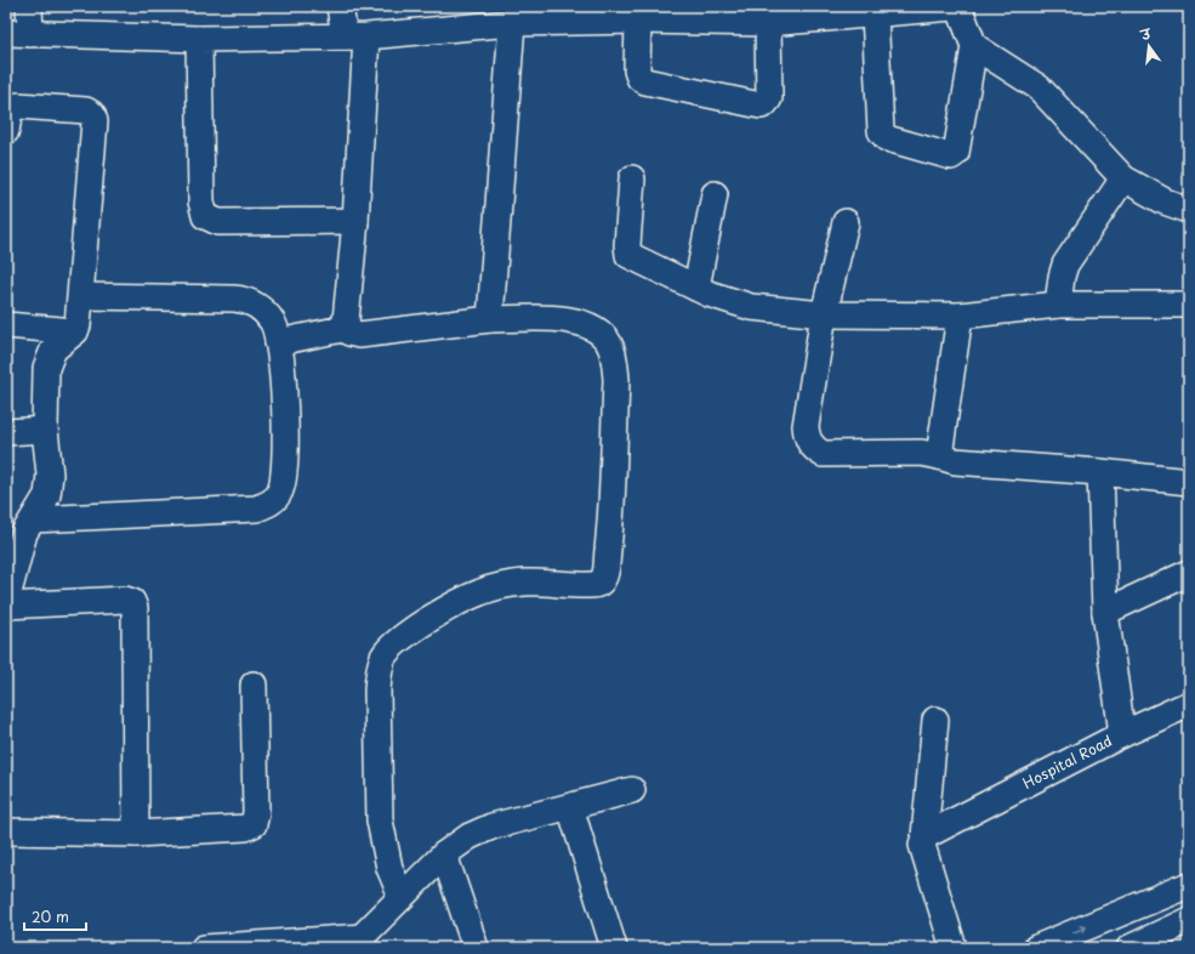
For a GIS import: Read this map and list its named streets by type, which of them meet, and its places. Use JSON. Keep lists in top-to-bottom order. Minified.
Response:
{"streets":{"street":["Hospital Road"]},"scale_bar":"20 m","north":"top"}
